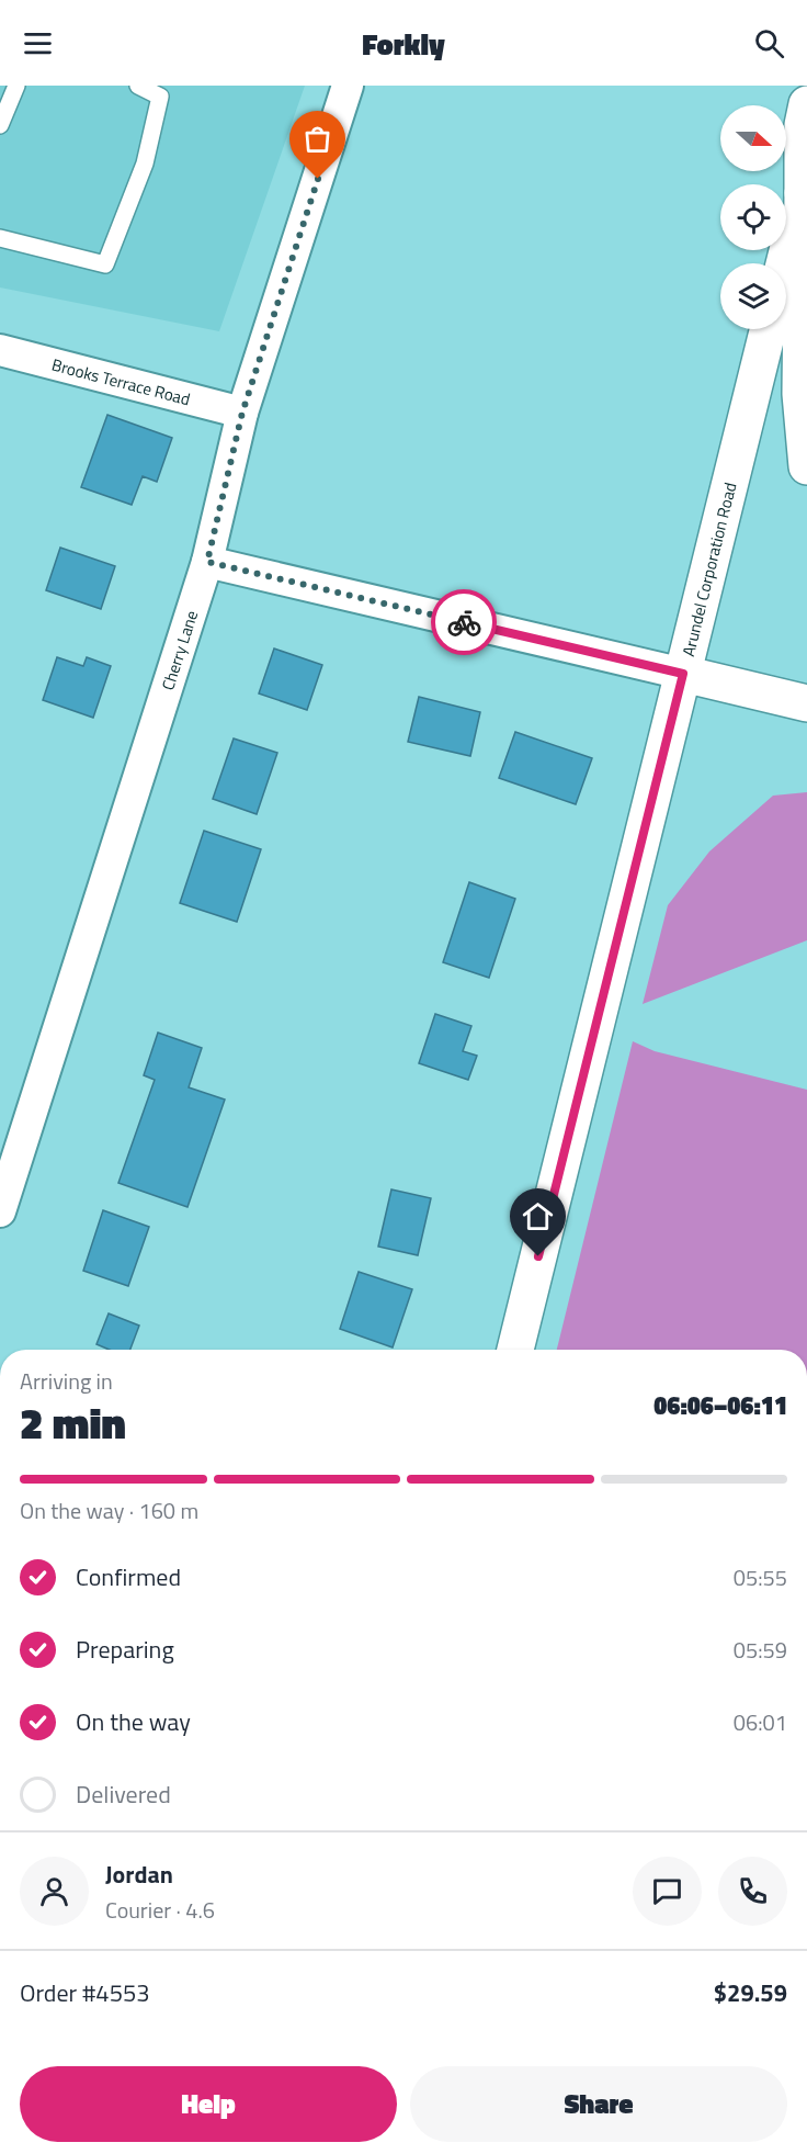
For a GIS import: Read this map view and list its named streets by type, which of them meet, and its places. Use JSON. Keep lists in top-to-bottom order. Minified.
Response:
{"streets":{"main road":["Arundel Corporation Road"],"street":["Brooks Terrace Road","Cherry Lane"]},"crossings":[["Brooks Terrace Road","Cherry Lane"]],"north":"right","page":{"header":"Forkly","heading":["2 min","Arriving in","06:06–06:11"],"panel":["Jordan","Courier · 4.6","Order #4553","$29.59"],"bar":"On the way · 160 m","list":[["Confirmed","05:55"],["Preparing","05:59"],["On the way","06:01"],"Delivered"],"buttons":["Help","Share"]}}
